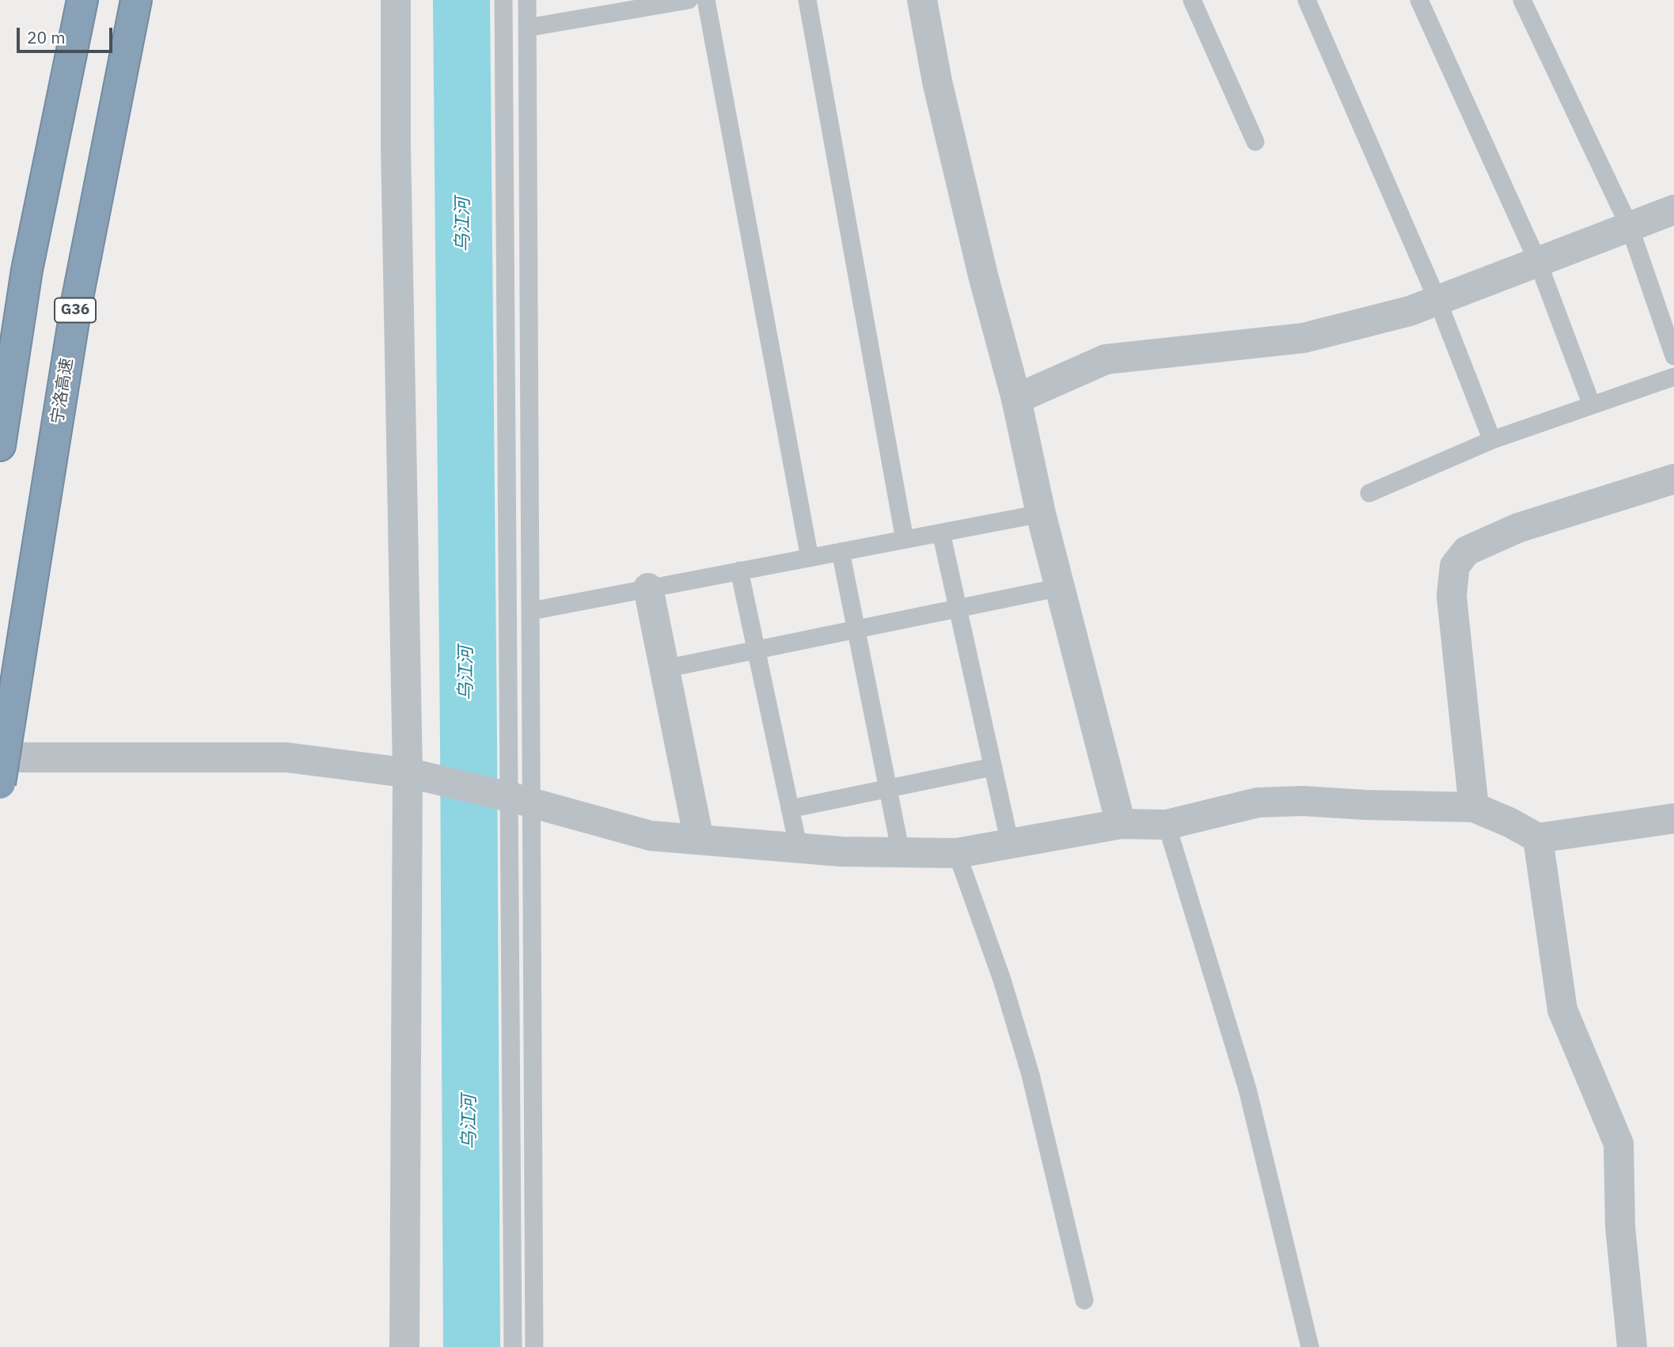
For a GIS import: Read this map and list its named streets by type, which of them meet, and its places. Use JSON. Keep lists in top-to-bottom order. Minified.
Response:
{"streets":{"highway":["G36","宁洛高速"]},"water":["乌江河"],"scale_bar":"20 m"}
